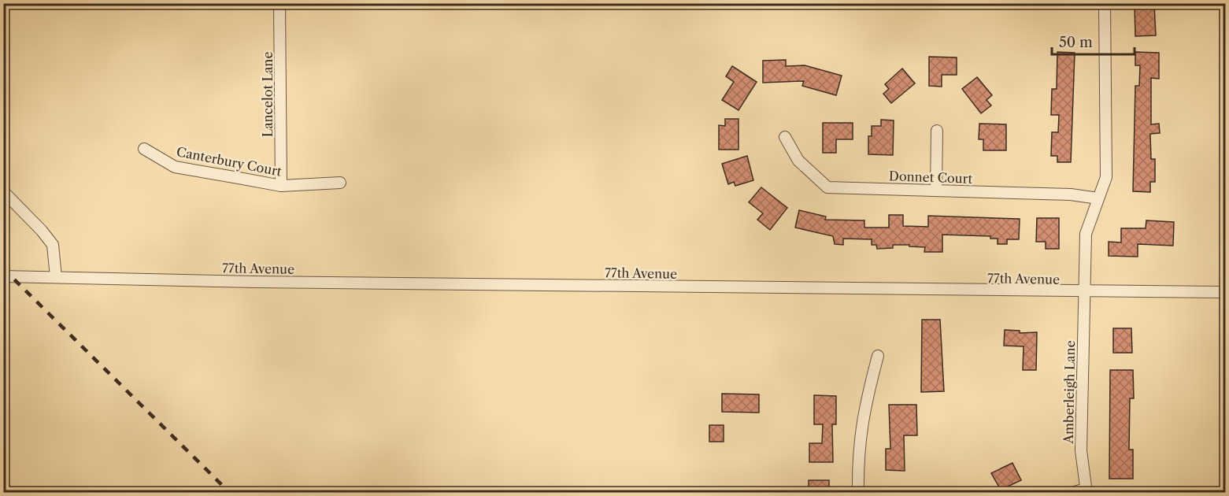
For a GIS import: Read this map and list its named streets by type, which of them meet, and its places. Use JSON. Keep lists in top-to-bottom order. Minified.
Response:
{"streets":{"street":["Lancelot Lane","Canterbury Court","Donnet Court","77th Avenue","Amberleigh Lane"]},"crossings":[["Lancelot Lane","Canterbury Court"],["Donnet Court","Amberleigh Lane"],["77th Avenue","Amberleigh Lane"]],"scale_bar":"50 m"}
